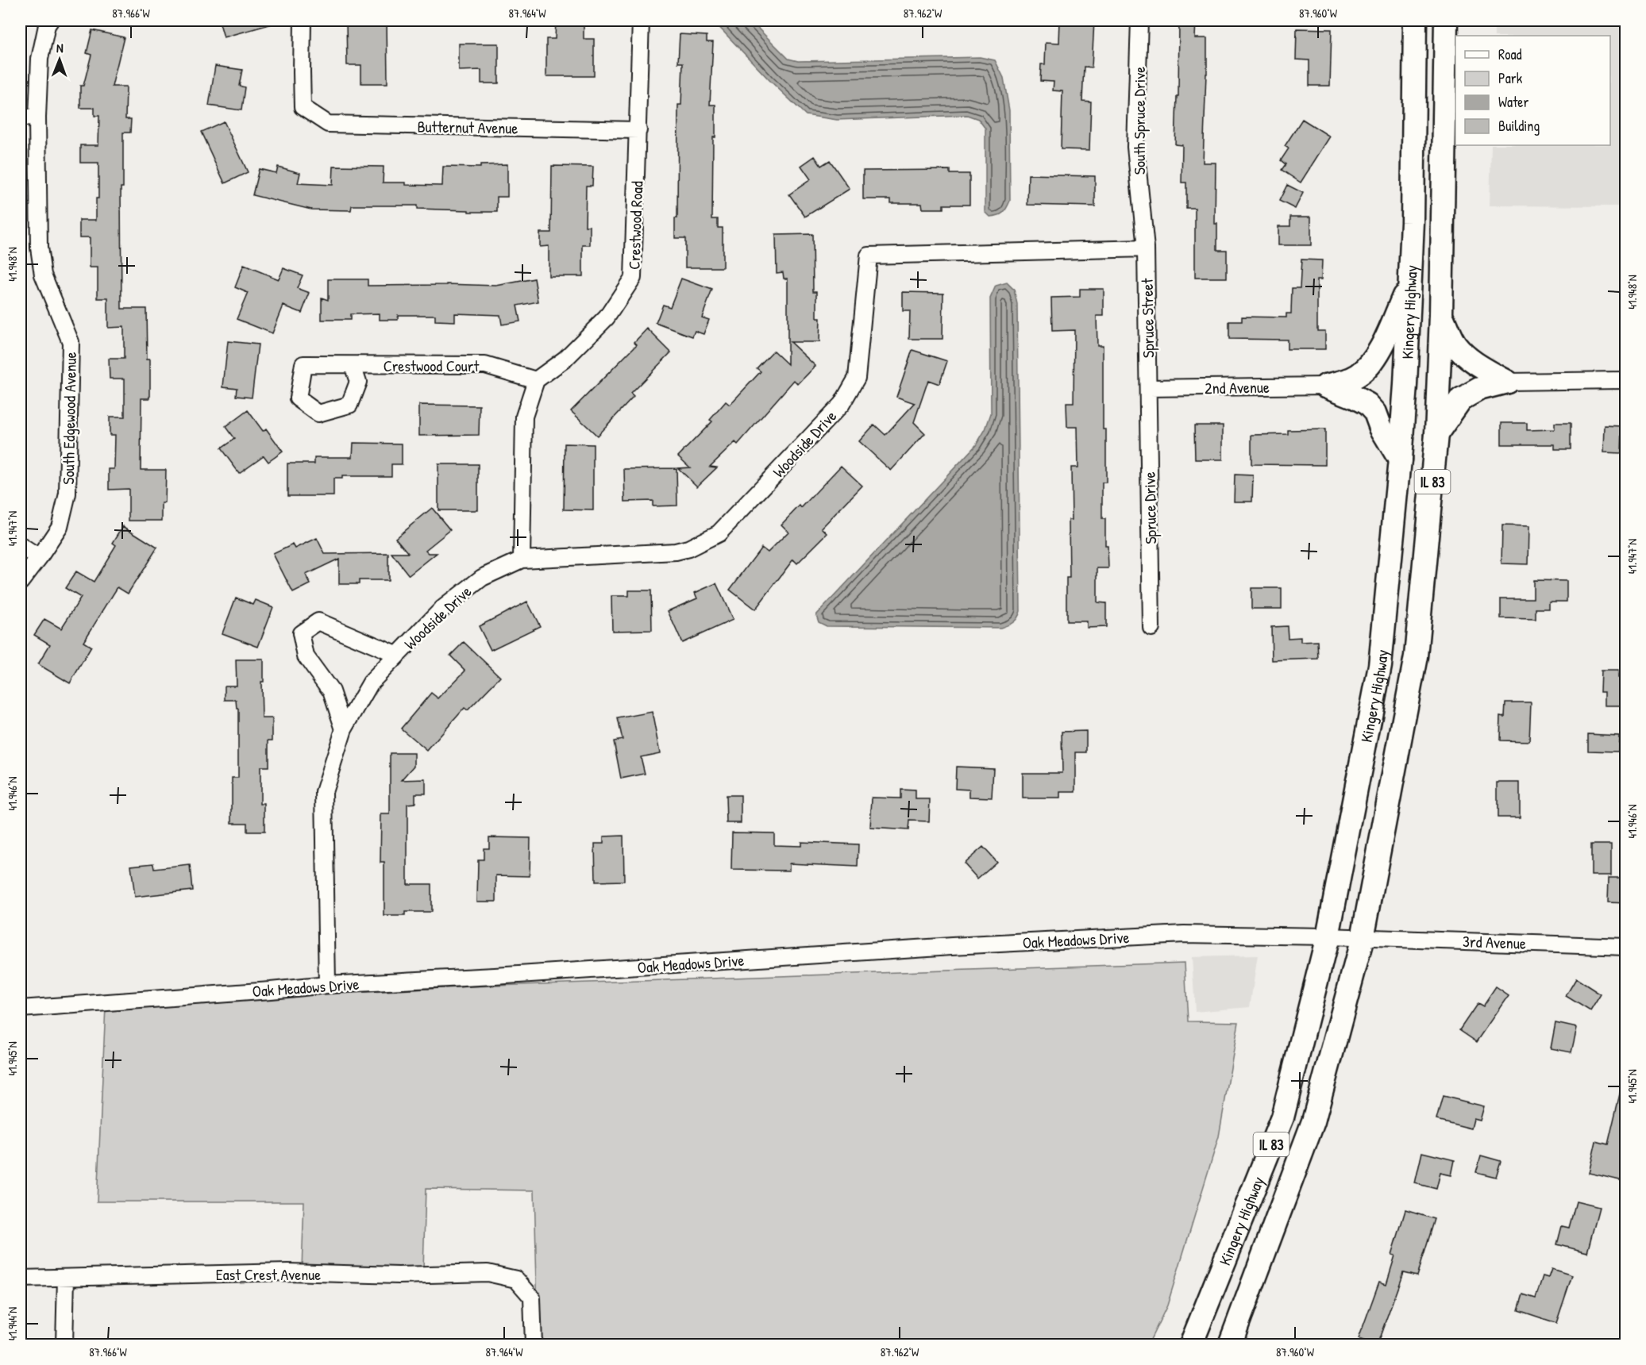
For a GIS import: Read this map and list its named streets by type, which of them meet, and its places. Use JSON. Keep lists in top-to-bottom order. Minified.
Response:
{"streets":{"highway":["Kingery Highway","IL 83"],"street":["South Spruce Drive","Butternut Avenue","Crestwood Road","Spruce Street","Crestwood Court","2nd Avenue","South Edgewood Avenue","Woodside Drive","Spruce Drive","Oak Meadows Drive","3rd Avenue","East Crest Avenue"]},"crossings":[["South Spruce Drive","Spruce Street"],["South Spruce Drive","Woodside Drive"],["Butternut Avenue","Crestwood Road"],["Crestwood Road","Crestwood Court"],["Kingery Highway","Oak Meadows Drive"],["Kingery Highway","3rd Avenue"],["Spruce Street","2nd Avenue"],["Spruce Street","Woodside Drive"],["Spruce Street","Spruce Drive"],["2nd Avenue","Spruce Drive"],["Woodside Drive","Oak Meadows Drive"],["Oak Meadows Drive","3rd Avenue"]],"legend":["Road","Park","Water","Building"],"north":"top","coordinates":["87.966°W","87.964°W","87.962°W","87.960°W","41.948°N","41.947°N","41.946°N","41.945°N","41.944°N"]}
